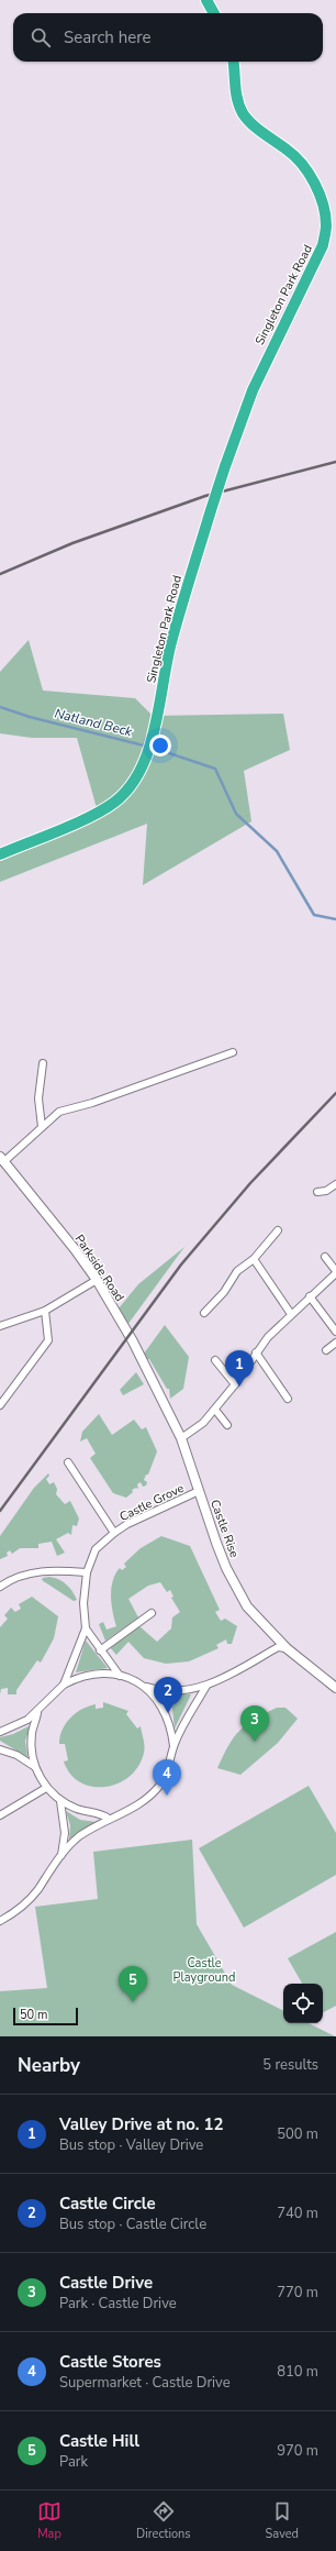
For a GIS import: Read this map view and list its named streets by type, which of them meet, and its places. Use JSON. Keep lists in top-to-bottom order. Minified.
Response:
{"streets":{"highway":["Singleton Park Road"],"street":["Parkside Road","Castle Grove","Castle Rise"]},"crossings":[["Parkside Road","Castle Rise"],["Castle Grove","Castle Rise"]],"water":["Natland Beck"],"parks":["Castle Playground"],"scale_bar":"50 m","page":{"search":"Search here","pins":["1","2","3","4","5"],"scale":"50 m","heading":["Nearby","5 results"],"list":[{"mark":"1","name":"Valley Drive at no. 12","note":"Bus stop · Valley Drive","value":"500 m"},{"mark":"2","name":"Castle Circle","note":"Bus stop · Castle Circle","value":"740 m"},{"mark":"3","name":"Castle Drive","note":"Park · Castle Drive","value":"770 m"},{"mark":"4","name":"Castle Stores","note":"Supermarket · Castle Drive","value":"810 m"},{"mark":"5","name":"Castle Hill","note":"Park","value":"970 m"}],"nav":["Map","Directions","Saved"]}}
